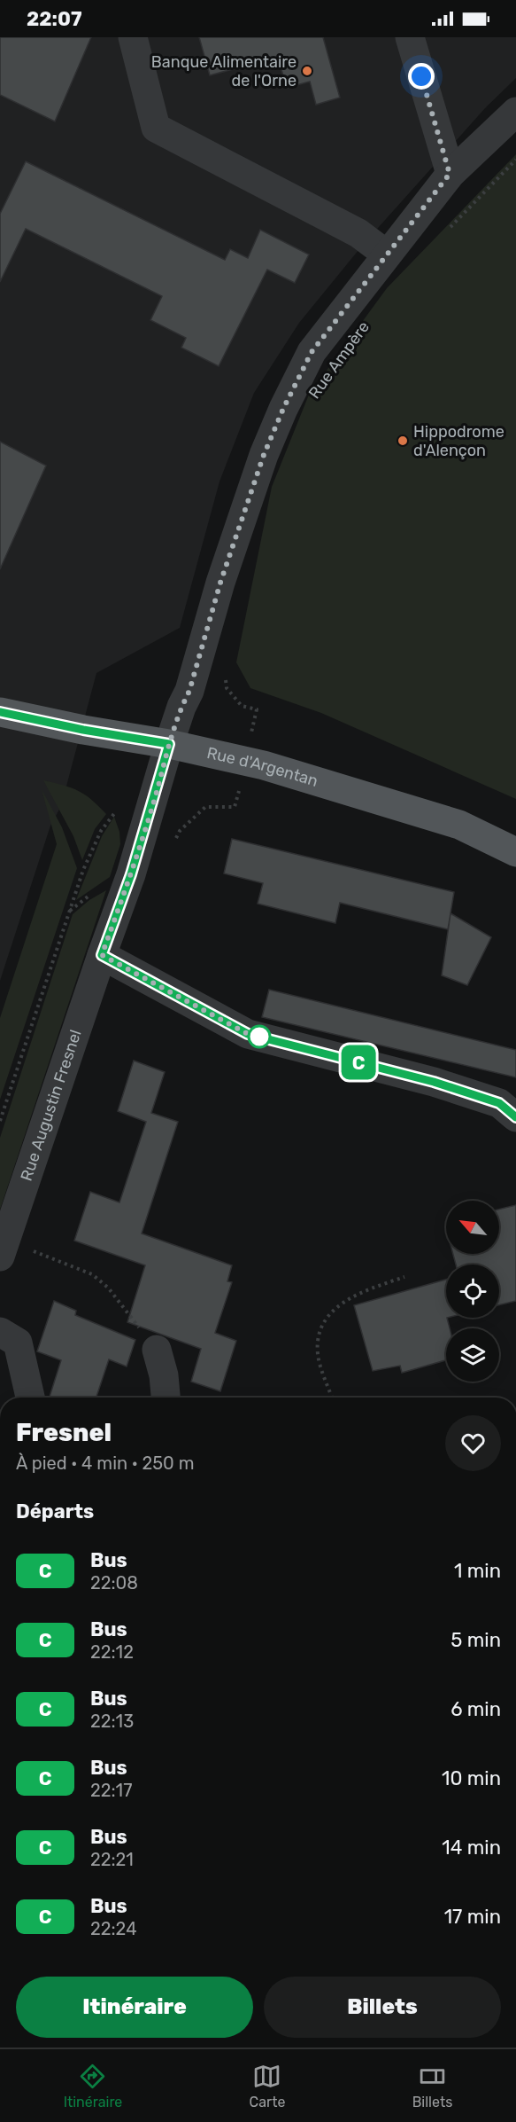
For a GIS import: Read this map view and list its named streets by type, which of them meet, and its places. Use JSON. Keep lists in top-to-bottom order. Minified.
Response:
{"streets":{"main road":["Rue d'Argentan"],"street":["Rue Ampère","Rue Augustin Fresnel"]},"crossings":[["Rue Ampère","Rue d'Argentan"],["Rue Ampère","Rue Augustin Fresnel"]],"places":["Banque Alimentaire de l'Orne","Hippodrome d'Alençon"],"lines":["bus line C"],"north":"top left","page":{"status":"22:07","on_map":"C","heading":[["Fresnel","À pied · 4 min · 250 m"],"Départs"],"list":[{"mark":"C","name":"Bus","note":"22:08","value":"1 min"},{"mark":"C","name":"Bus","note":"22:12","value":"5 min"},{"mark":"C","name":"Bus","note":"22:13","value":"6 min"},{"mark":"C","name":"Bus","note":"22:17","value":"10 min"},{"mark":"C","name":"Bus","note":"22:21","value":"14 min"},{"mark":"C","name":"Bus","note":"22:24","value":"17 min"}],"buttons":["Itinéraire","Billets"],"tabs":["Itinéraire","Carte","Billets"]}}
